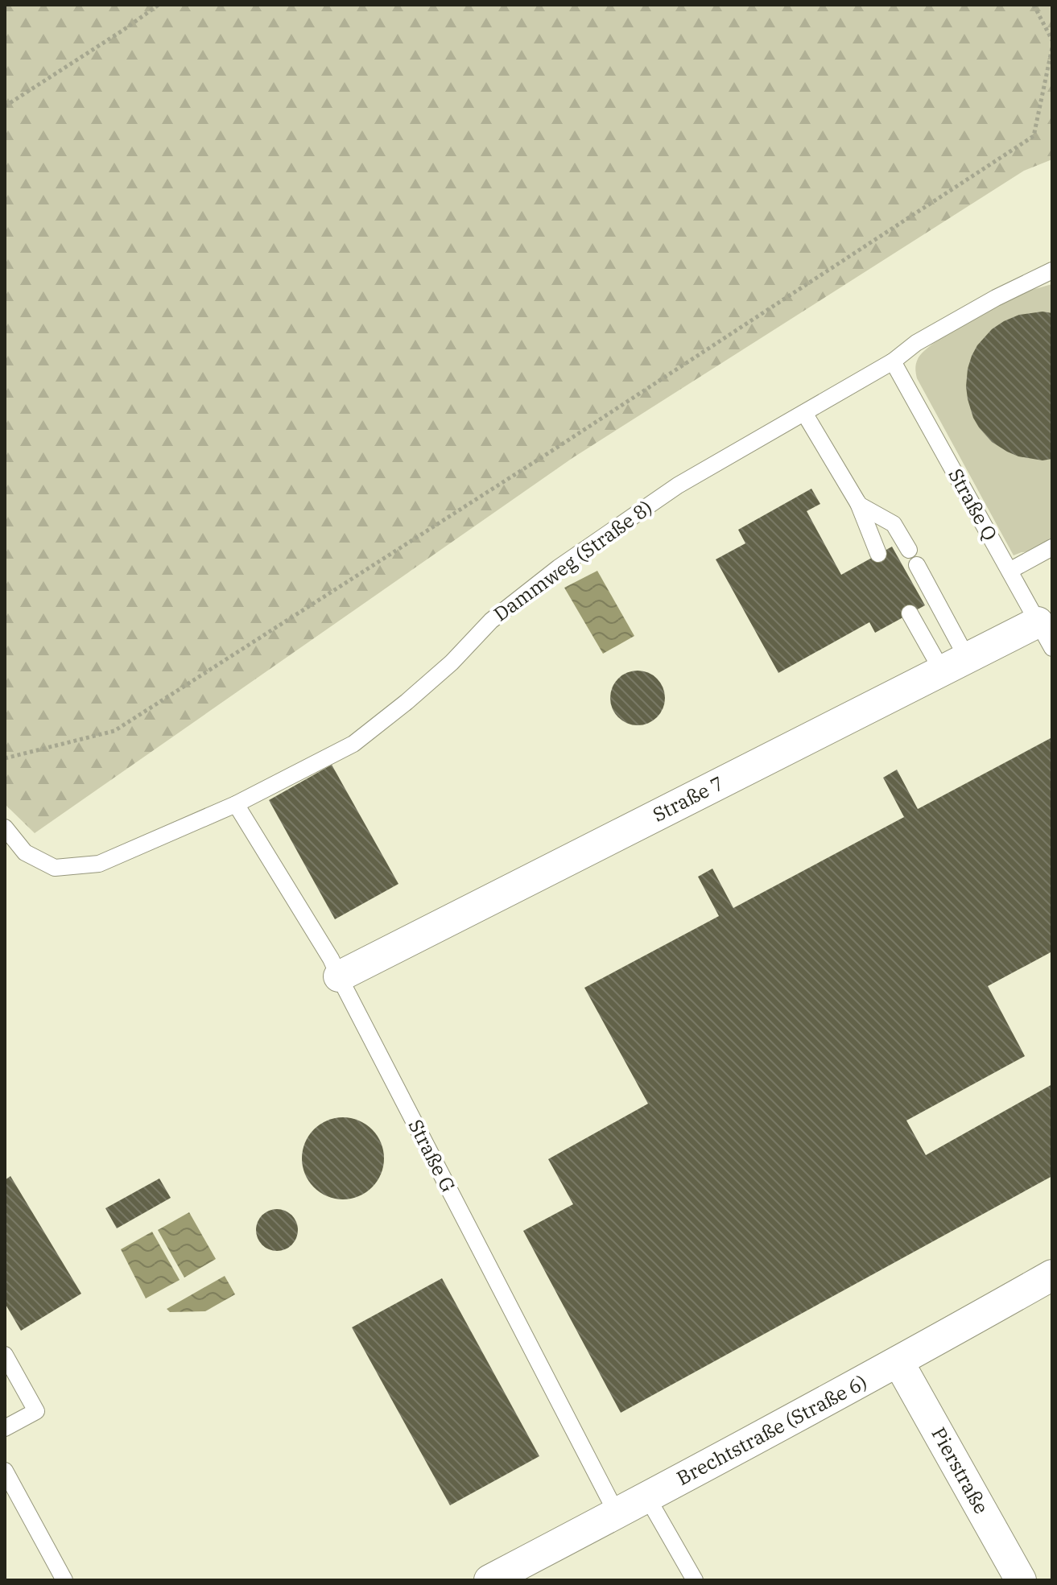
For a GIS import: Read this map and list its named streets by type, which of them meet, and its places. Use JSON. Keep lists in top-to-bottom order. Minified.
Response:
{"streets":{"street":["Straße 7","Brechtstraße (Straße 6)","Pierstraße"],"lane":["Straße Q","Dammweg (Straße 8)","Straße G"]},"crossings":[["Straße Q","Dammweg (Straße 8)"],["Straße Q","Straße 7"],["Dammweg (Straße 8)","Straße G"],["Straße 7","Straße G"],["Straße G","Brechtstraße (Straße 6)"],["Brechtstraße (Straße 6)","Pierstraße"]]}
